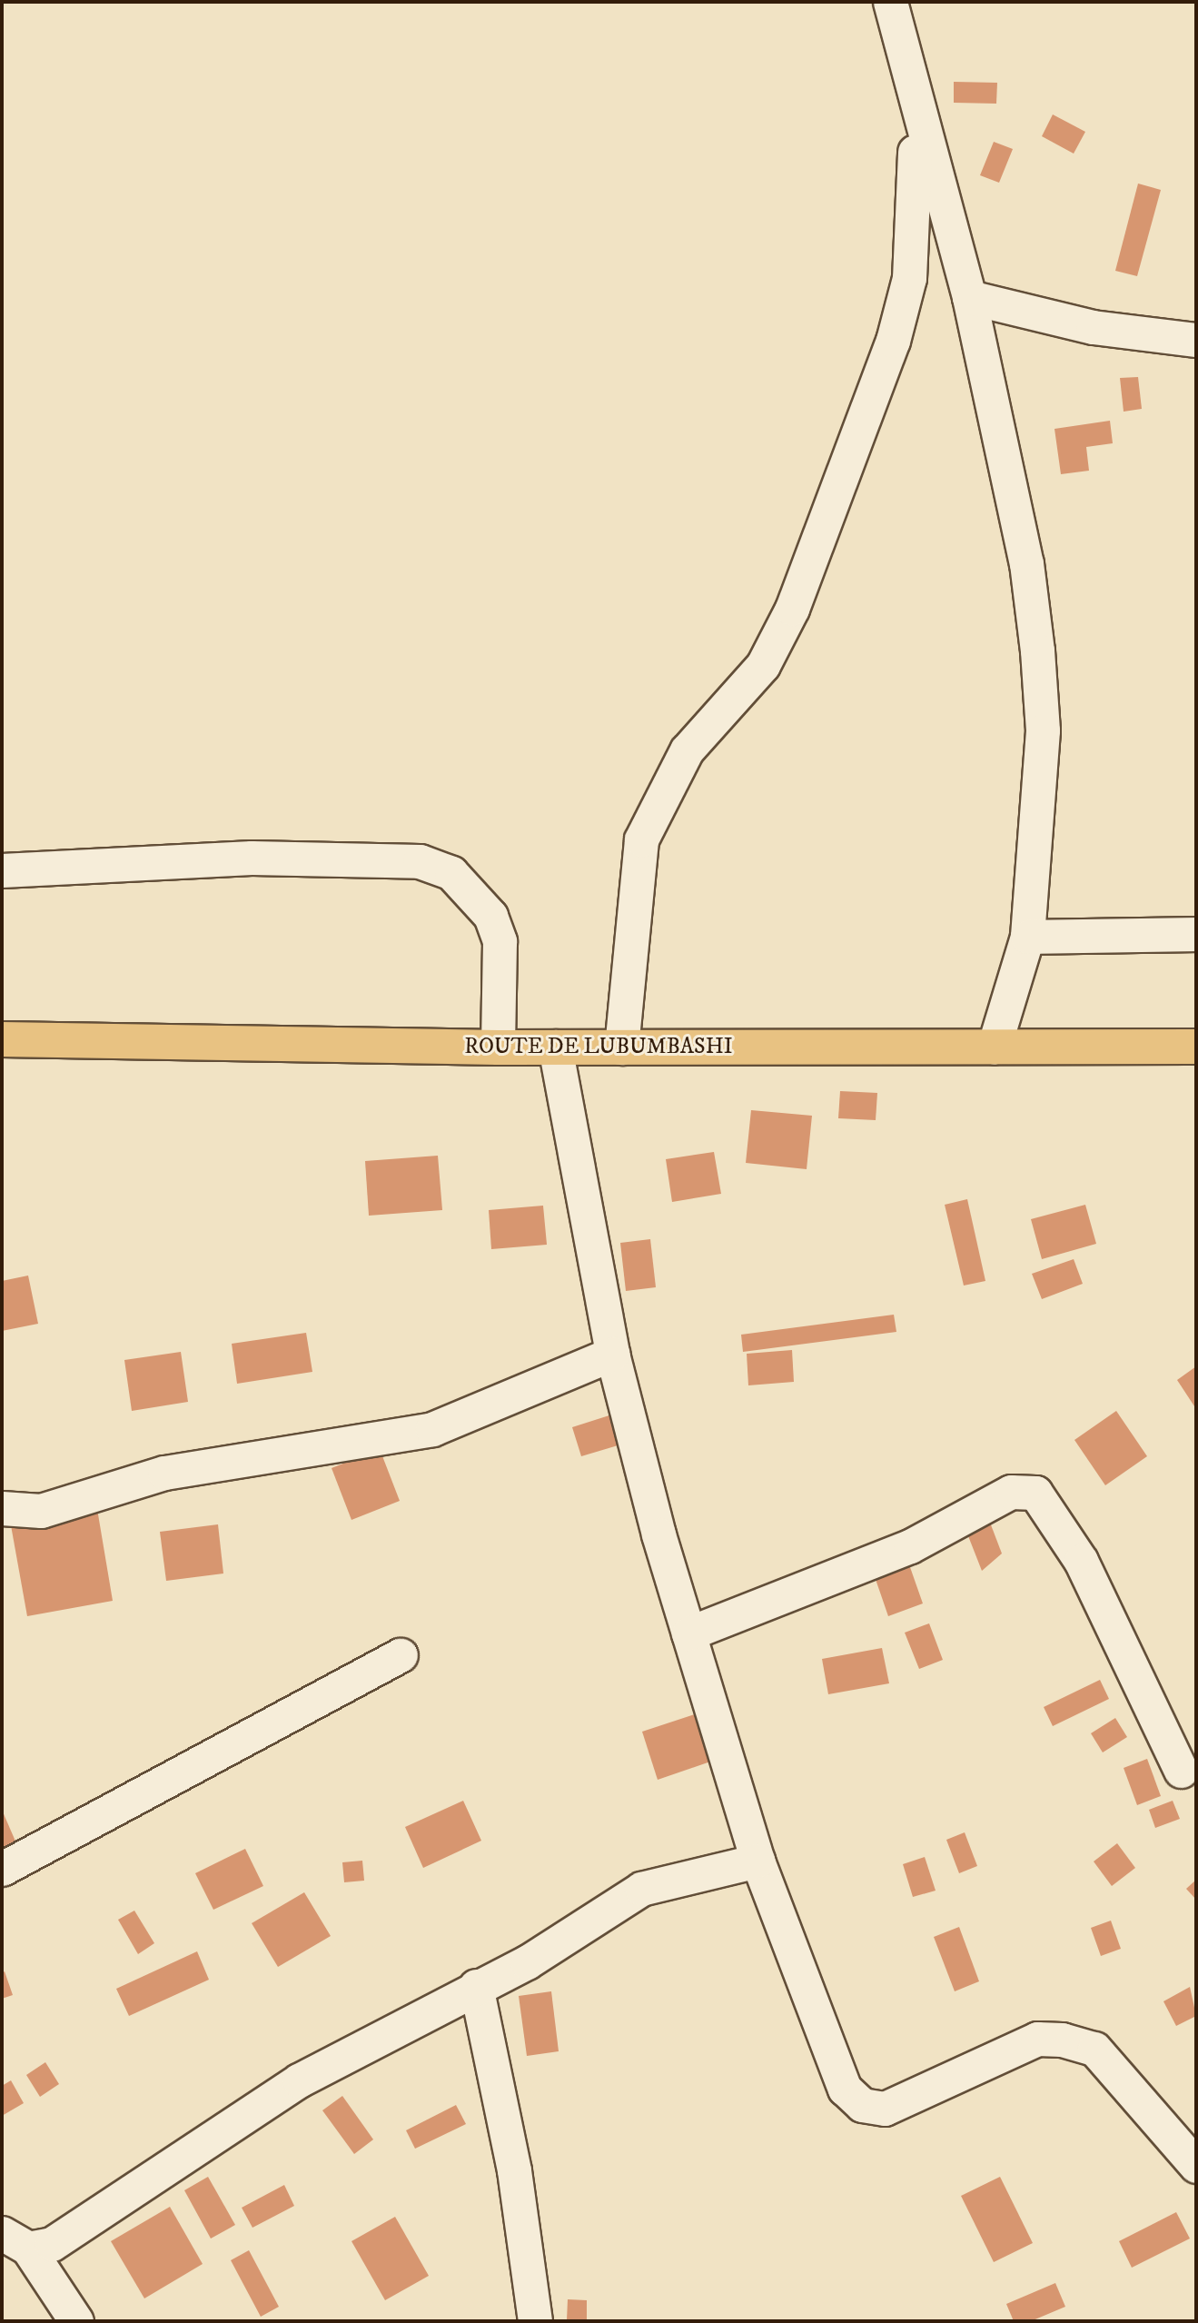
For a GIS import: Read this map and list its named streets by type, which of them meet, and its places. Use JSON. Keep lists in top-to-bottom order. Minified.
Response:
{"streets":{"highway":["ROUTE DE LUBUMBASHI"]}}
